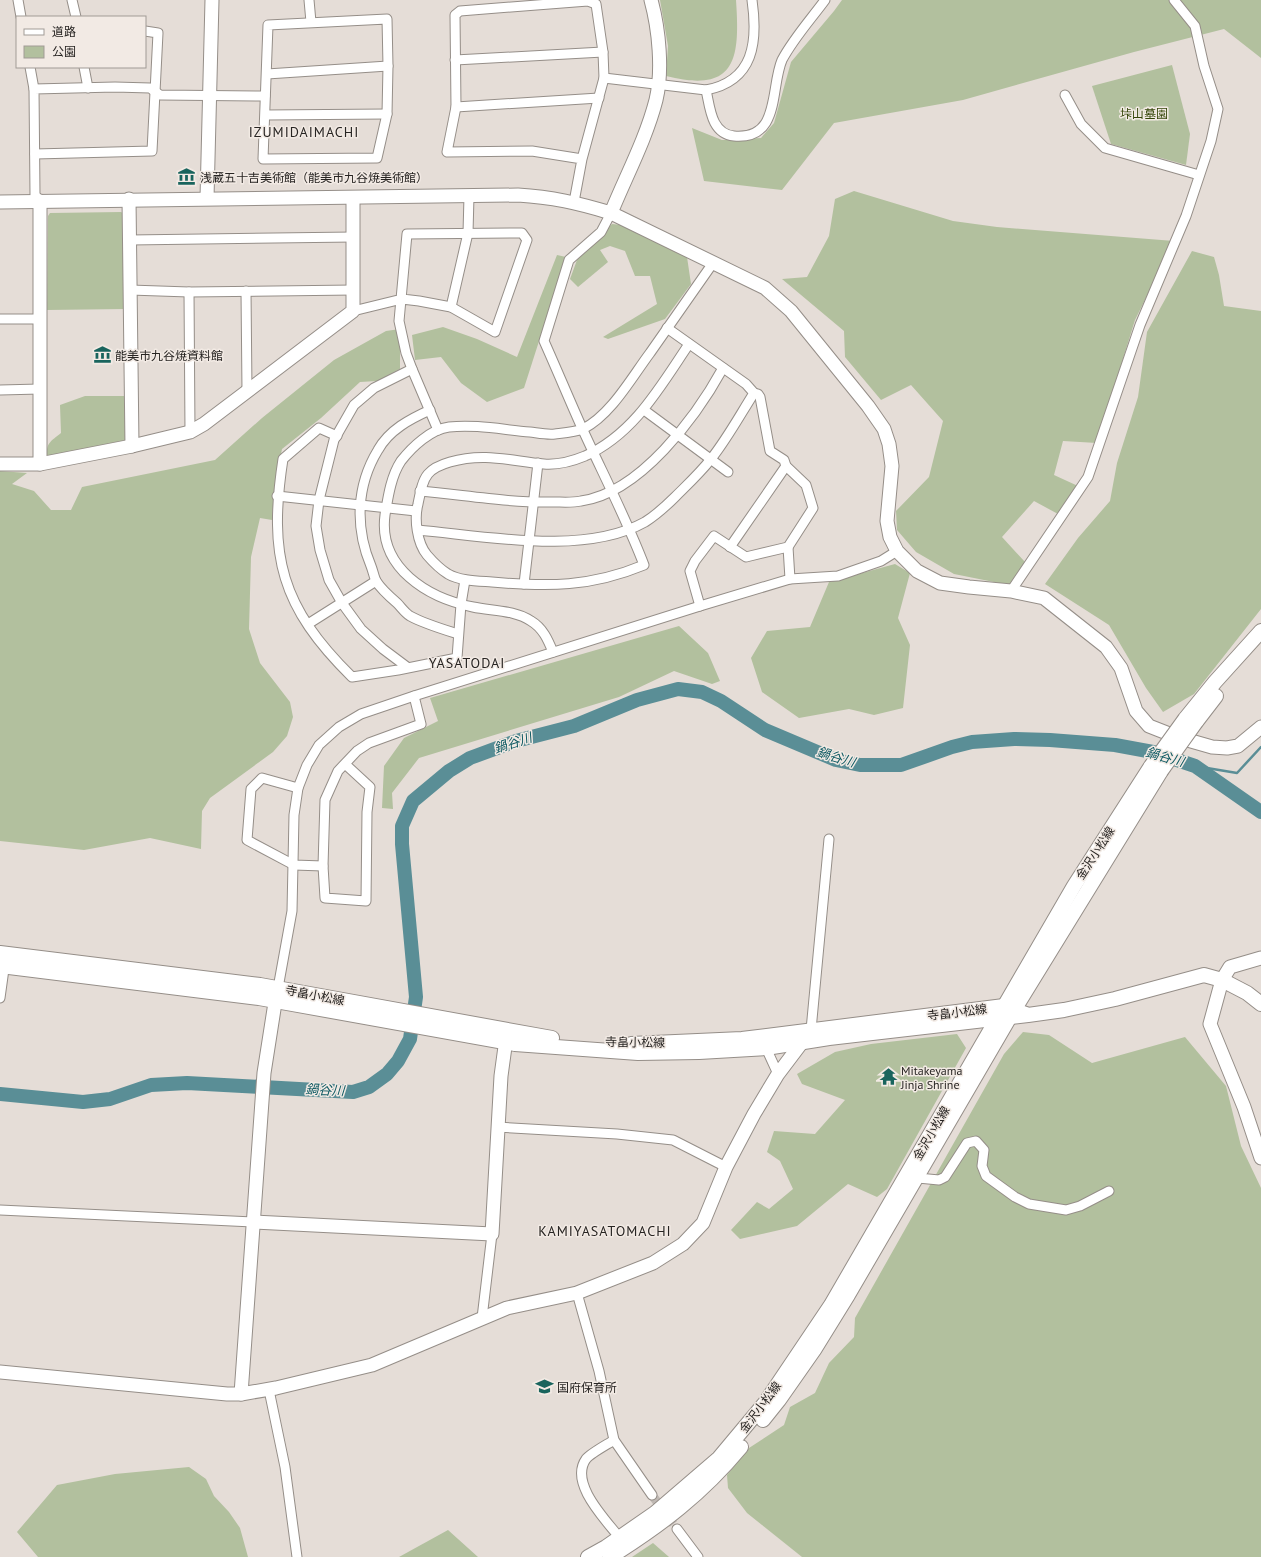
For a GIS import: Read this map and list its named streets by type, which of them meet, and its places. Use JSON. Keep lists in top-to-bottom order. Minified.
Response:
{"streets":{"main road":["金沢小松線","寺畠小松線"]},"crossings":[["金沢小松線","寺畠小松線"]],"districts":["IZUMIDAIMACHI","YASATODAI","KAMIYASATOMACHI"],"water":["鍋谷川"],"parks":["垰山墓園"],"places":{"museum":["浅蔵五十吉美術館（能美市九谷焼美術館）","能美市九谷焼資料館"],"temple":["Mitakeyama Jinja Shrine"],"school or university":["国府保育所"]},"legend":["道路","公園"]}
